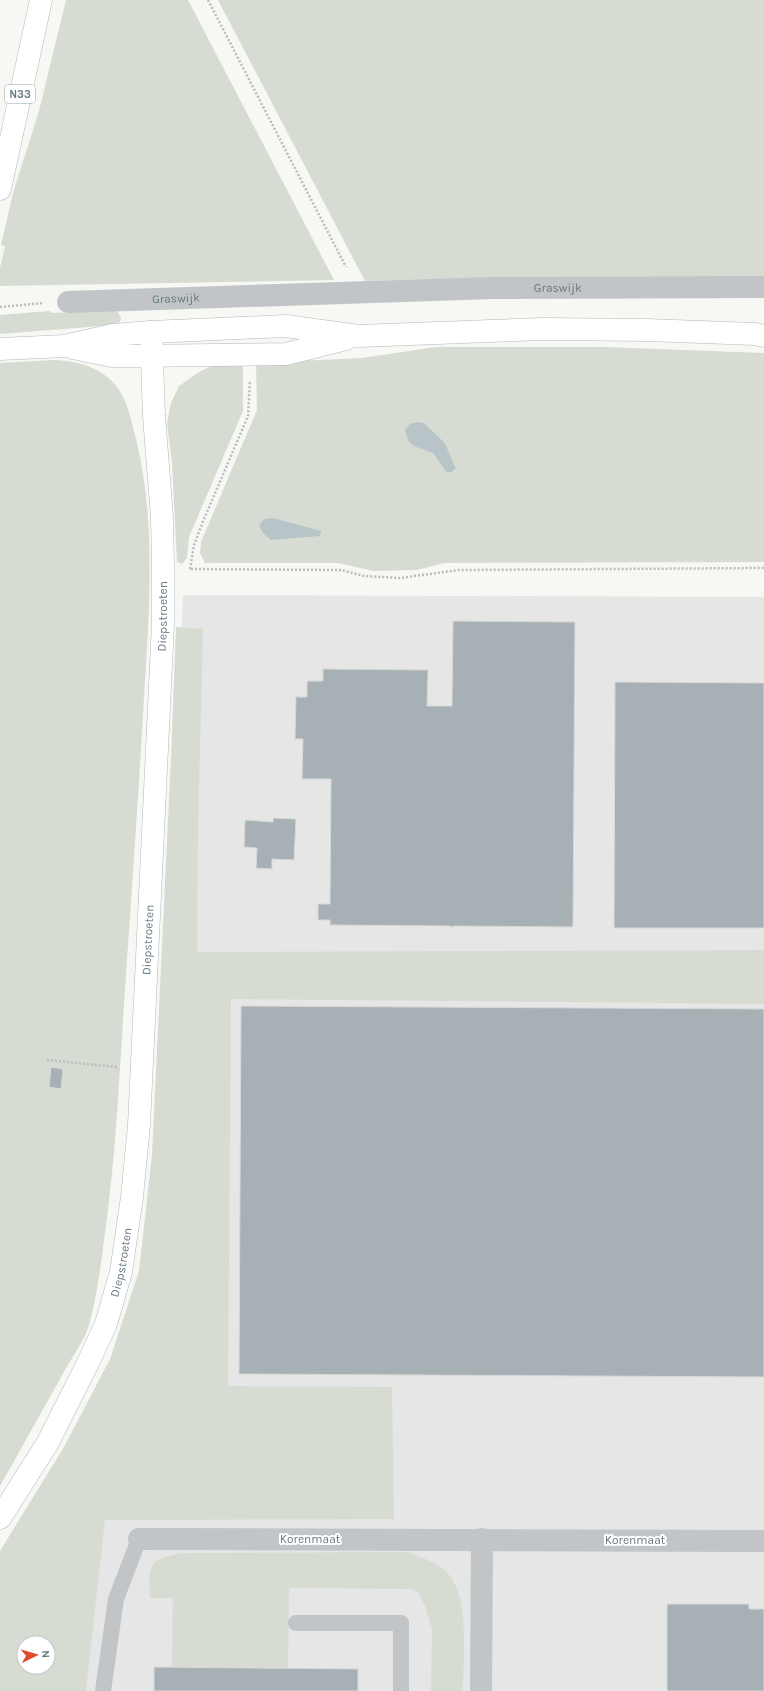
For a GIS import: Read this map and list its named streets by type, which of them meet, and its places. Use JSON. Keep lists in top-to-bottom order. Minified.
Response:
{"streets":{"main road":["N33","Diepstroeten"],"street":["Graswijk","Korenmaat"]},"north":"right"}
